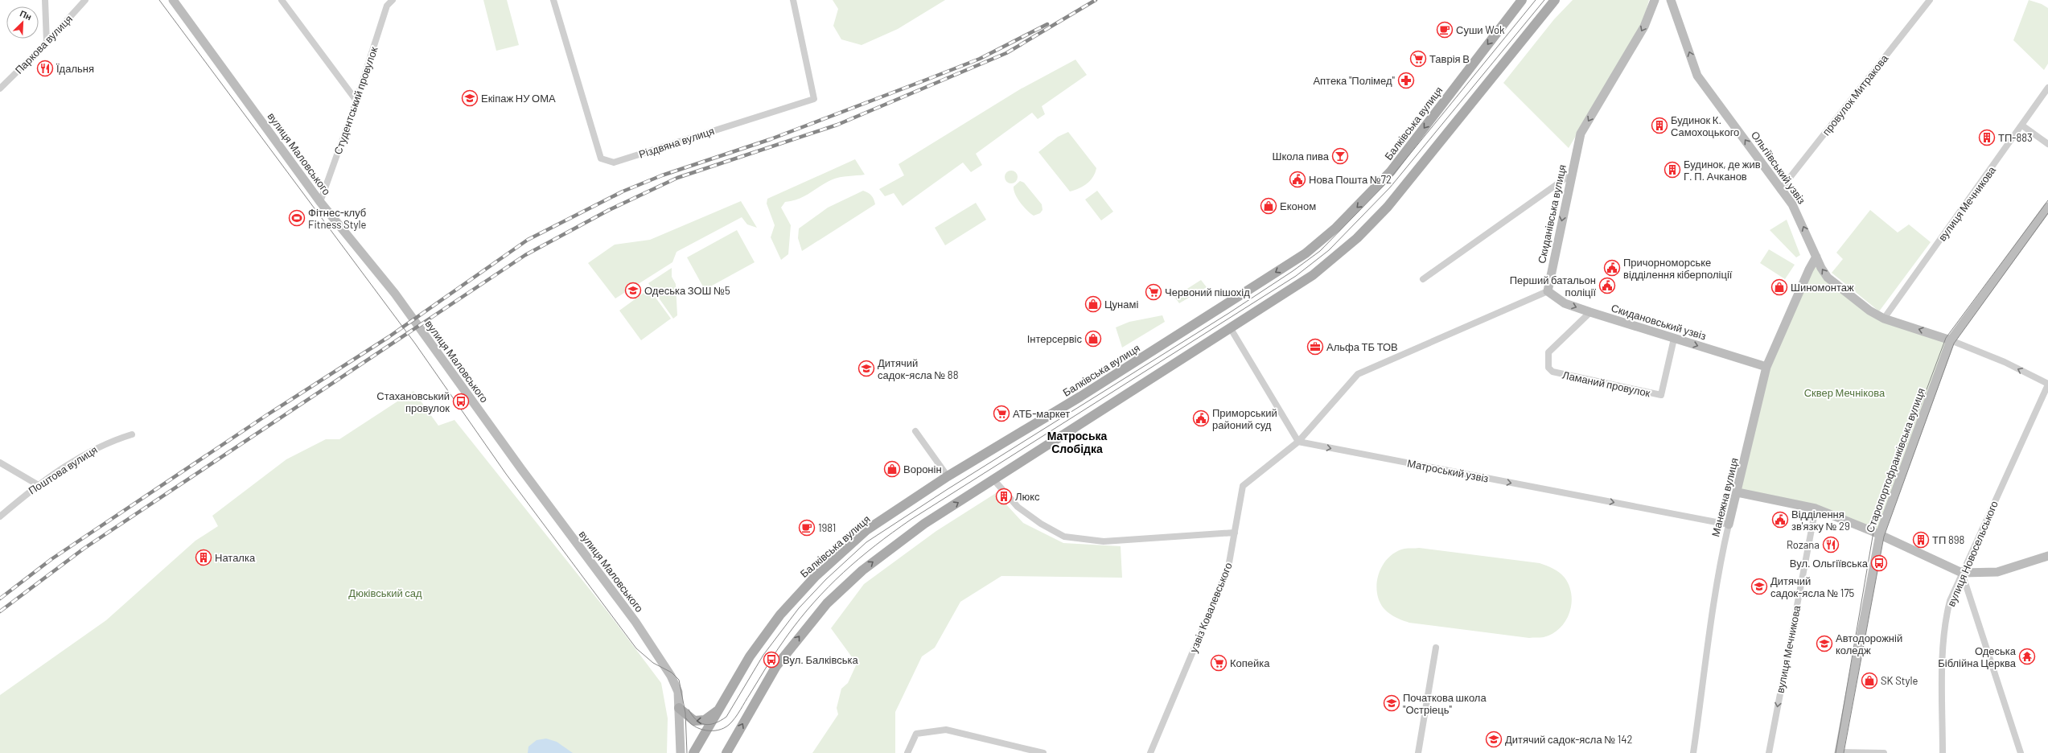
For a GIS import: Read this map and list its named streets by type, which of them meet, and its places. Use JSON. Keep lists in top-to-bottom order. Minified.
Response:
{"streets":{"main road":["Балківська вулиця"],"street":["Паркова вулиця","провулок Митракова","Студентський провулок","Різдвяна вулиця","вулиця Маловського","Ольгіївський узвіз","вулиця Мечникова","Скиданівська вулиця","Скидановський узвіз","Ламаний провулок","Старопортофранківська вулиця","Поштова вулиця","Матроський узвіз","Манежна вулиця","вулиця Новосельського","узвіз Ковалевського"]},"crossings":[["провулок Митракова","Ольгіївський узвіз"],["Студентський провулок","вулиця Маловського"],["Ольгіївський узвіз","вулиця Мечникова"],["Ольгіївський узвіз","Старопортофранківська вулиця"],["Ольгіївський узвіз","Манежна вулиця"],["Скиданівська вулиця","Скидановський узвіз"],["Скидановський узвіз","Ламаний провулок"],["Скидановський узвіз","Манежна вулиця"],["Матроський узвіз","Манежна вулиця"],["Матроський узвіз","узвіз Ковалевського"]],"one_way":["Ольгіївський узвіз","вулиця Мечникова","Скиданівська вулиця","Скидановський узвіз","Матроський узвіз"],"districts":["Матроська Слобідка"],"parks":["Сквер Мечнікова","Дюківський сад"],"places":{"cafe":["Суши Wok","1981"],"supermarket":["Таврія В","Червоний пішохід","АТБ-маркет","Копейка"],"restaurant":["Їдальня","Rozana"],"pharmacy":["Аптека \"Полімед\""],"school or university":["Екіпаж НУ ОМА","Одеська ЗОШ №5","Дитячий садок-ясла № 88","Дитячий садок-ясла № 175","Автодорожній коледж","Початкова школа \"Остріець\"","Дитячий садок-ясла № 142"],"building":["Будинок К. Самохоцького","ТП-883","Будинок, де жив Г. П. Ачканов","Люкс","ТП 898","Наталка"],"bar":["Школа пива"],"public building":["Нова Пошта №72","Причорноморське відділення кіберполіції","Перший батальон поліції","Приморський районий суд","Відділення зв'язку № 29"],"shop":["Економ","Шиномонтаж","Цунамі","Інтерсервіс","Воронін","SK Style"],"sports":["Фітнес-клуб Fitness Style"],"office":["Альфа ТБ ТОВ"],"bus stop":["Стахановський провулок","Вул. Ольгіївська","Вул. Балківська"],"temple":["Одеська Біблійна Церква"]},"north":"top right"}
